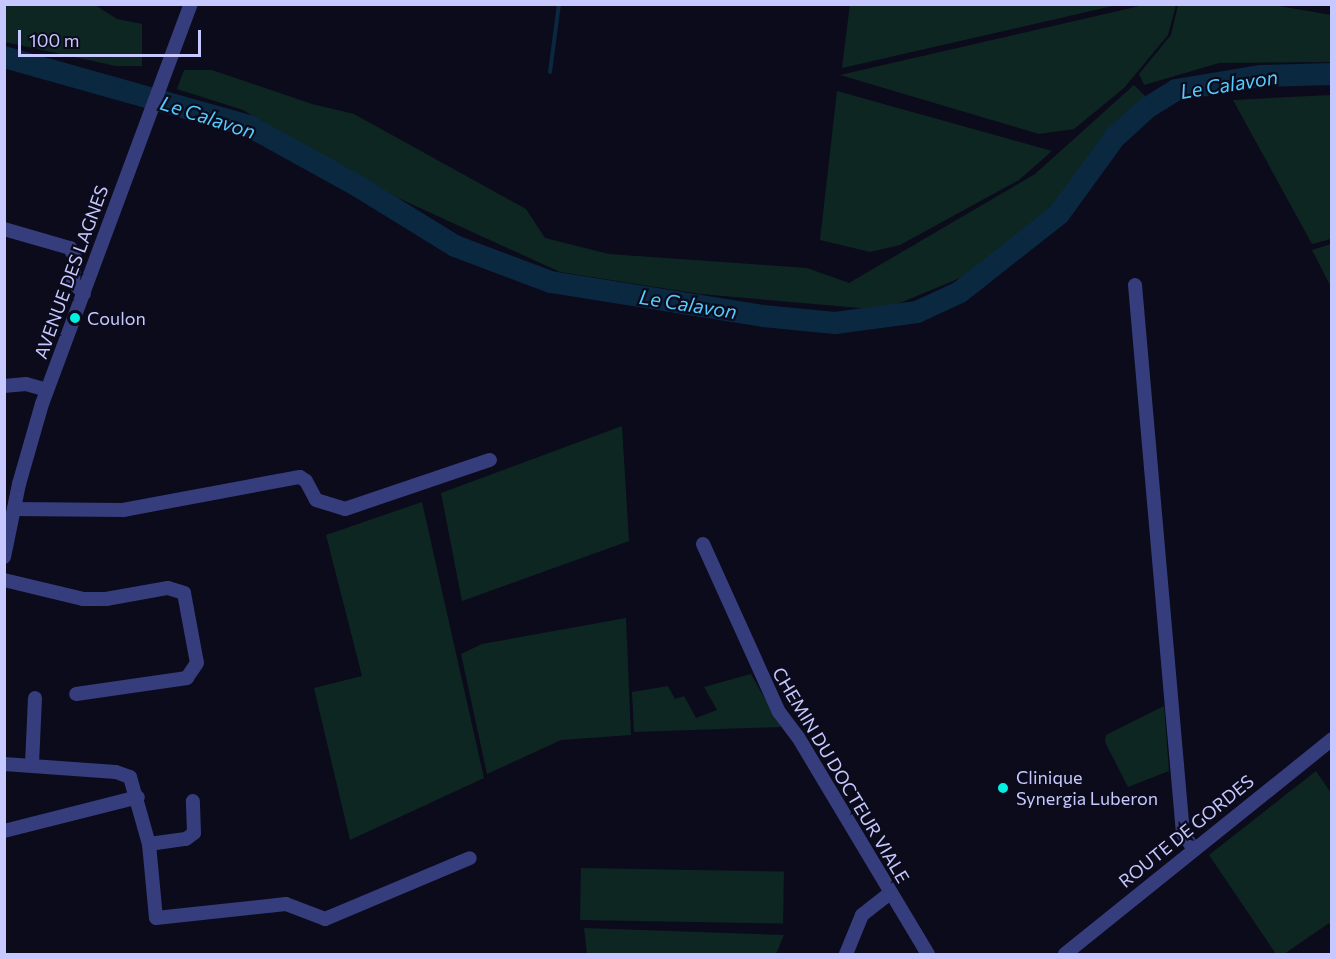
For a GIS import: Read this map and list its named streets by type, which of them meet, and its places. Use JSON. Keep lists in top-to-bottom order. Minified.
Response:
{"streets":{"street":["AVENUE DES LAGNES","CHEMIN DU DOCTEUR VIALE","ROUTE DE GORDES"]},"water":["Le Calavon"],"places":["Coulon","Clinique Synergia Luberon"],"scale_bar":"100 m"}
